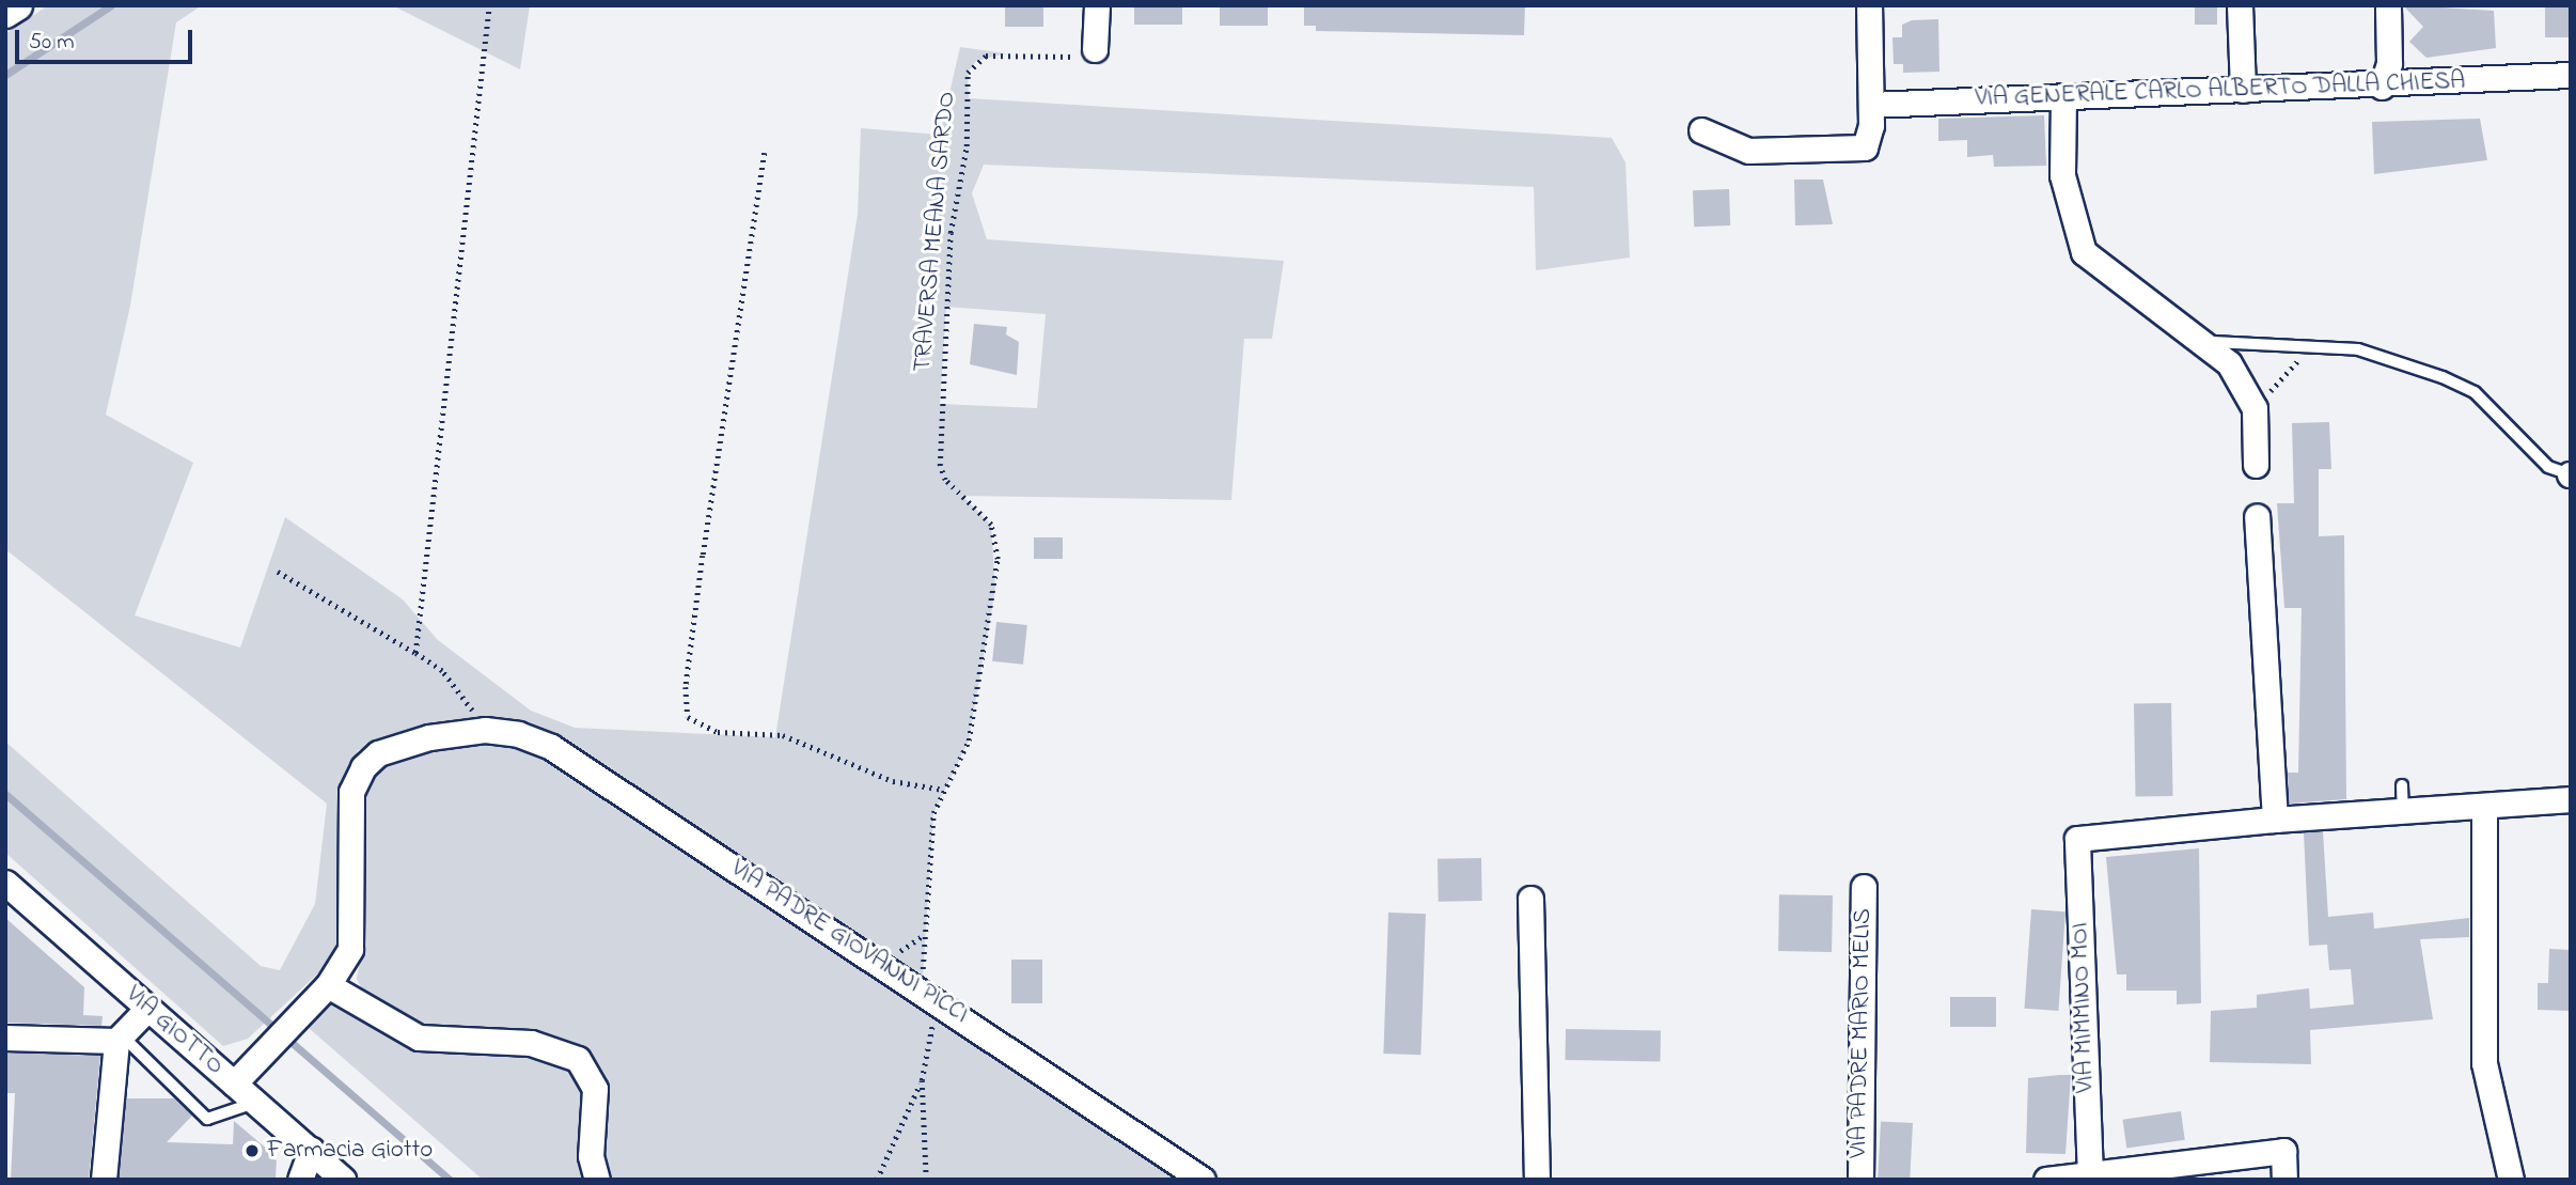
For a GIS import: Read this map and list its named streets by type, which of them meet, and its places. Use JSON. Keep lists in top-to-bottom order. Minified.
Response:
{"streets":{"street":["VIA GENERALE CARLO ALBERTO DALLA CHIESA","VIA PADRE GIOVANNI PICCI","VIA MIMMINO MOI","VIA GIOTTO","VIA PADRE MARIO MELIS"],"path":["TRAVERSA MEANA SARDO"]},"crossings":[["TRAVERSA MEANA SARDO","VIA PADRE GIOVANNI PICCI"]],"places":["Farmacia Giotto"],"scale_bar":"50 m"}
